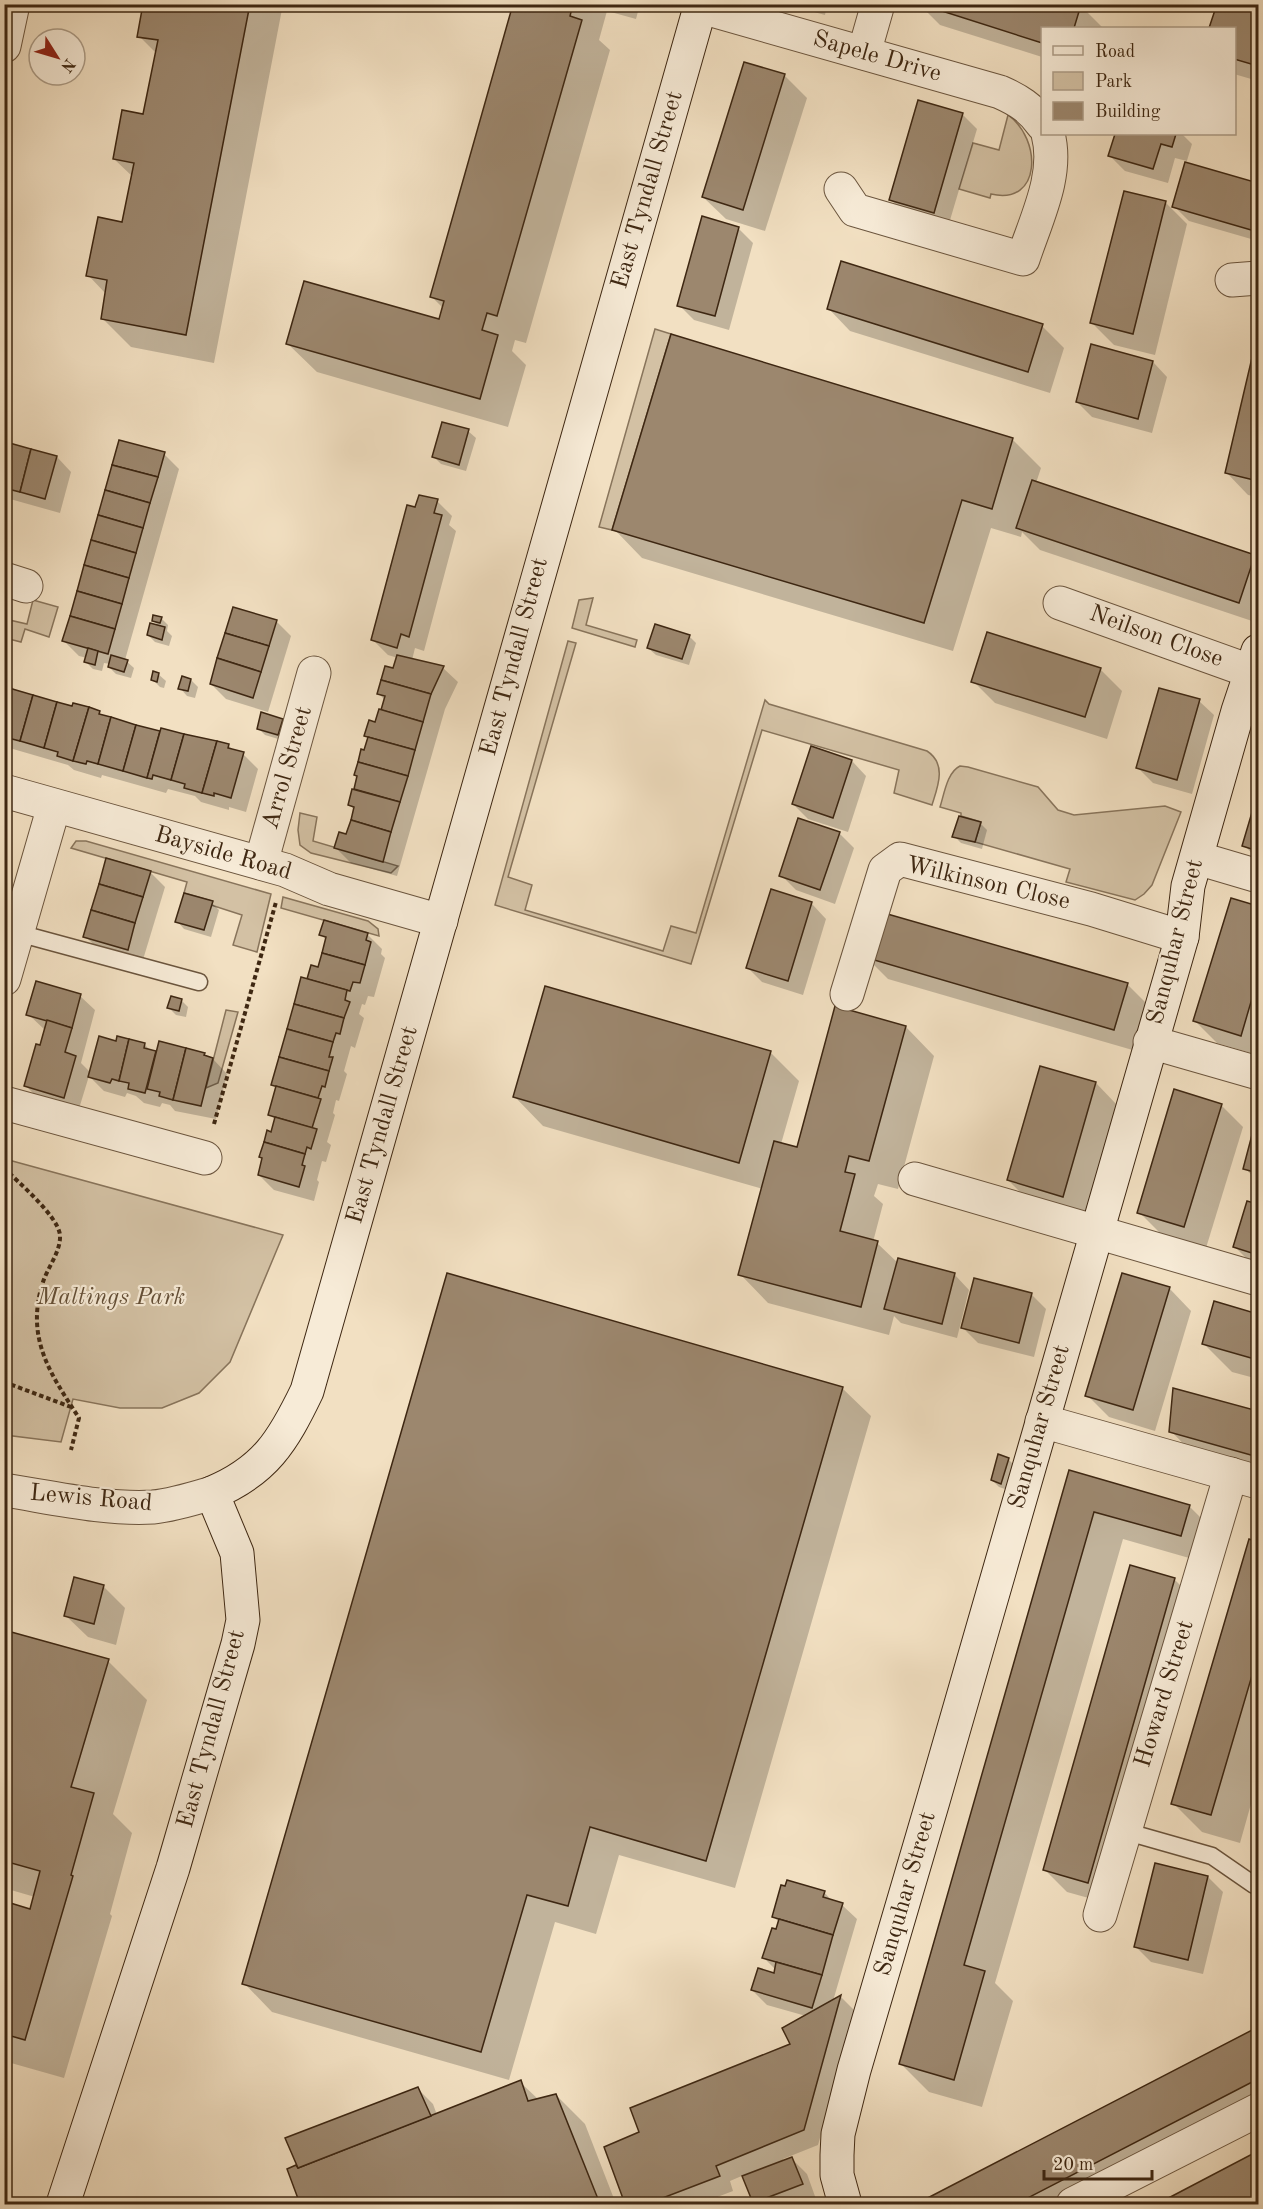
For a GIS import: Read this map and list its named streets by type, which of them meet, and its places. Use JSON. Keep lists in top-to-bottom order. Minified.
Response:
{"streets":{"street":["Sapele Drive","East Tyndall Street","Neilson Close","Arrol Street","Bayside Road","Wilkinson Close","Sanquhar Street","Lewis Road","Howard Street"]},"crossings":[["Sapele Drive","East Tyndall Street"],["East Tyndall Street","Bayside Road"],["East Tyndall Street","Lewis Road"],["Neilson Close","Sanquhar Street"],["Arrol Street","Bayside Road"],["Wilkinson Close","Sanquhar Street"]],"parks":["Maltings Park"],"legend":["Road","Park","Building"],"scale_bar":"20 m","north":"bottom right"}
